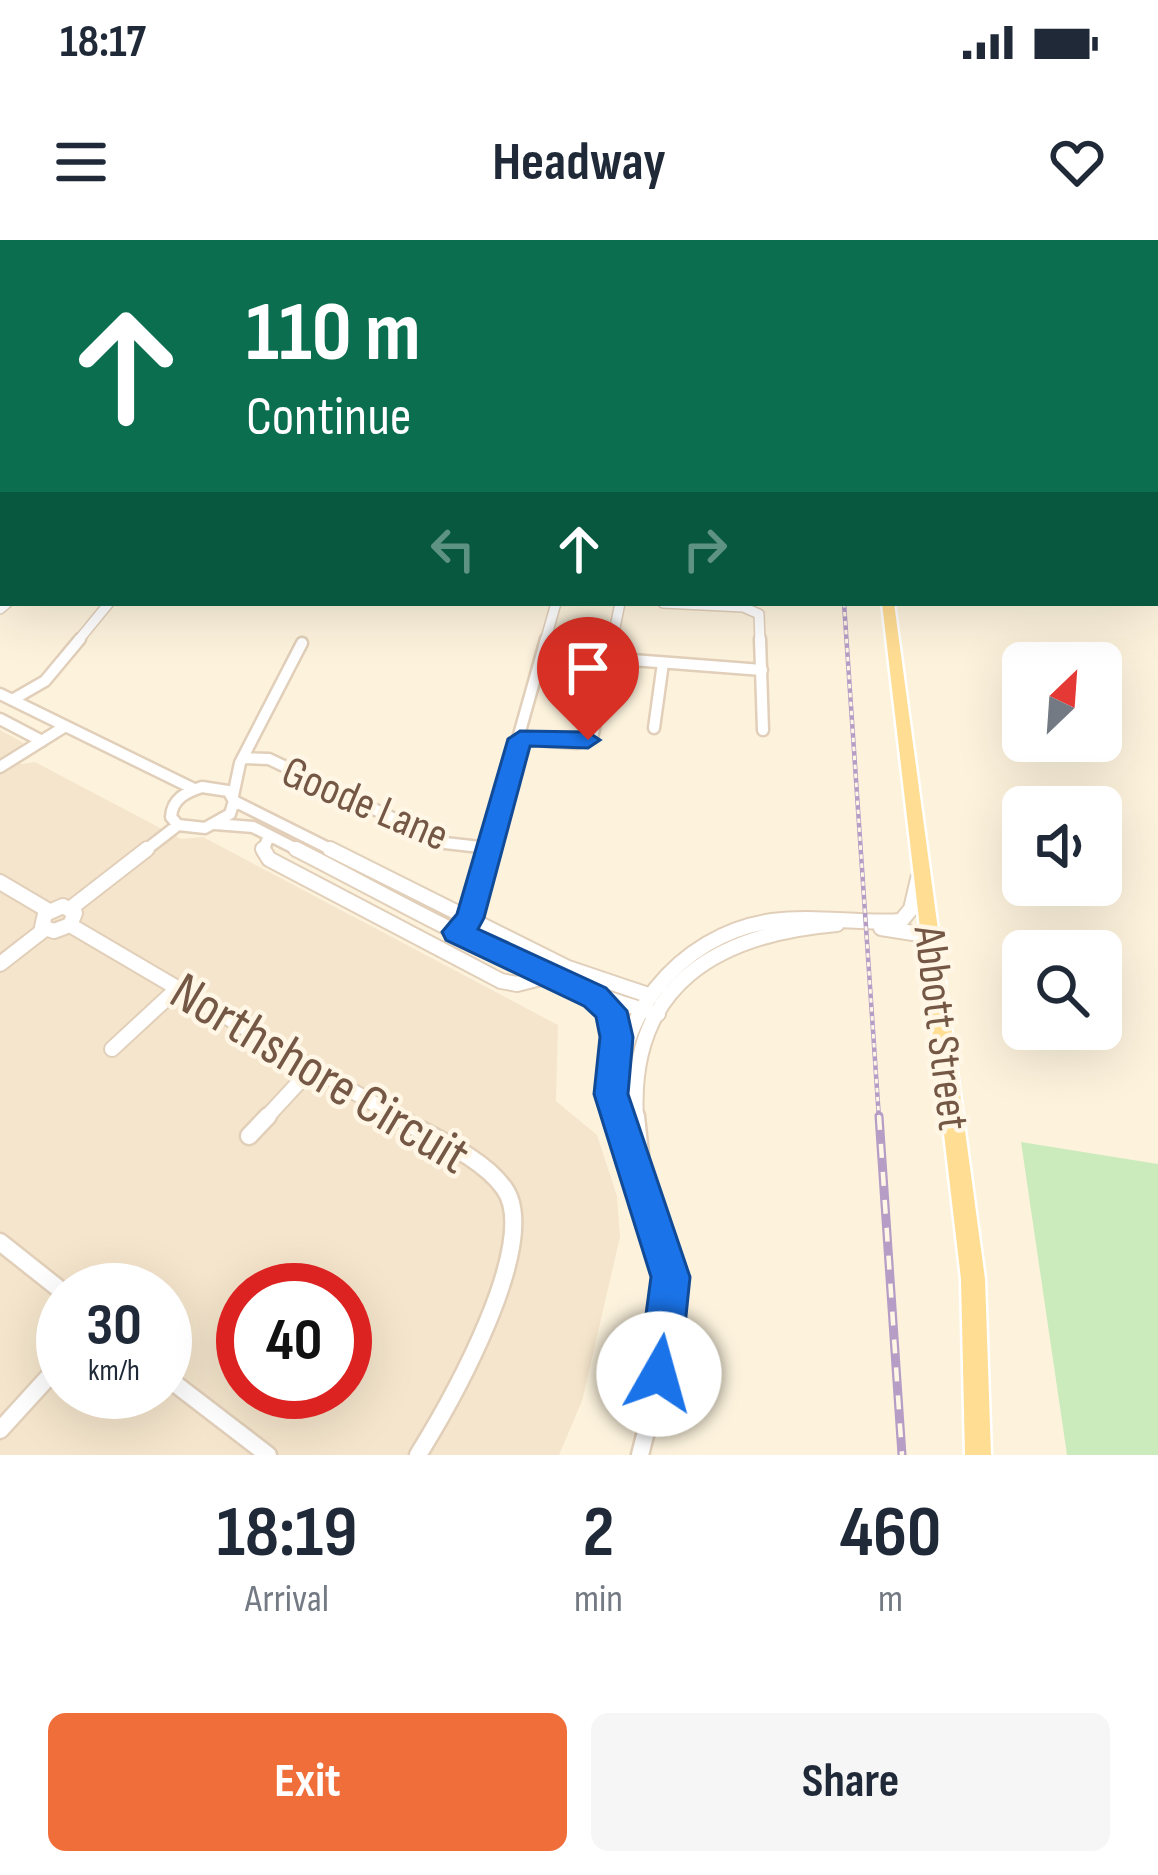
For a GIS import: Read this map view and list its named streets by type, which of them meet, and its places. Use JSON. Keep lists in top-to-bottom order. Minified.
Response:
{"streets":{"main road":["Abbott Street"],"street":["Goode Lane","Northshore Circuit"]},"north":"top right","page":{"status":"18:17","header":"Headway","turn":["110 m","Continue"],"speed":"30 km/h","limit":"40","eta":["18:19","Arrival","2","min","460","m"],"buttons":["Exit","Share"]}}
